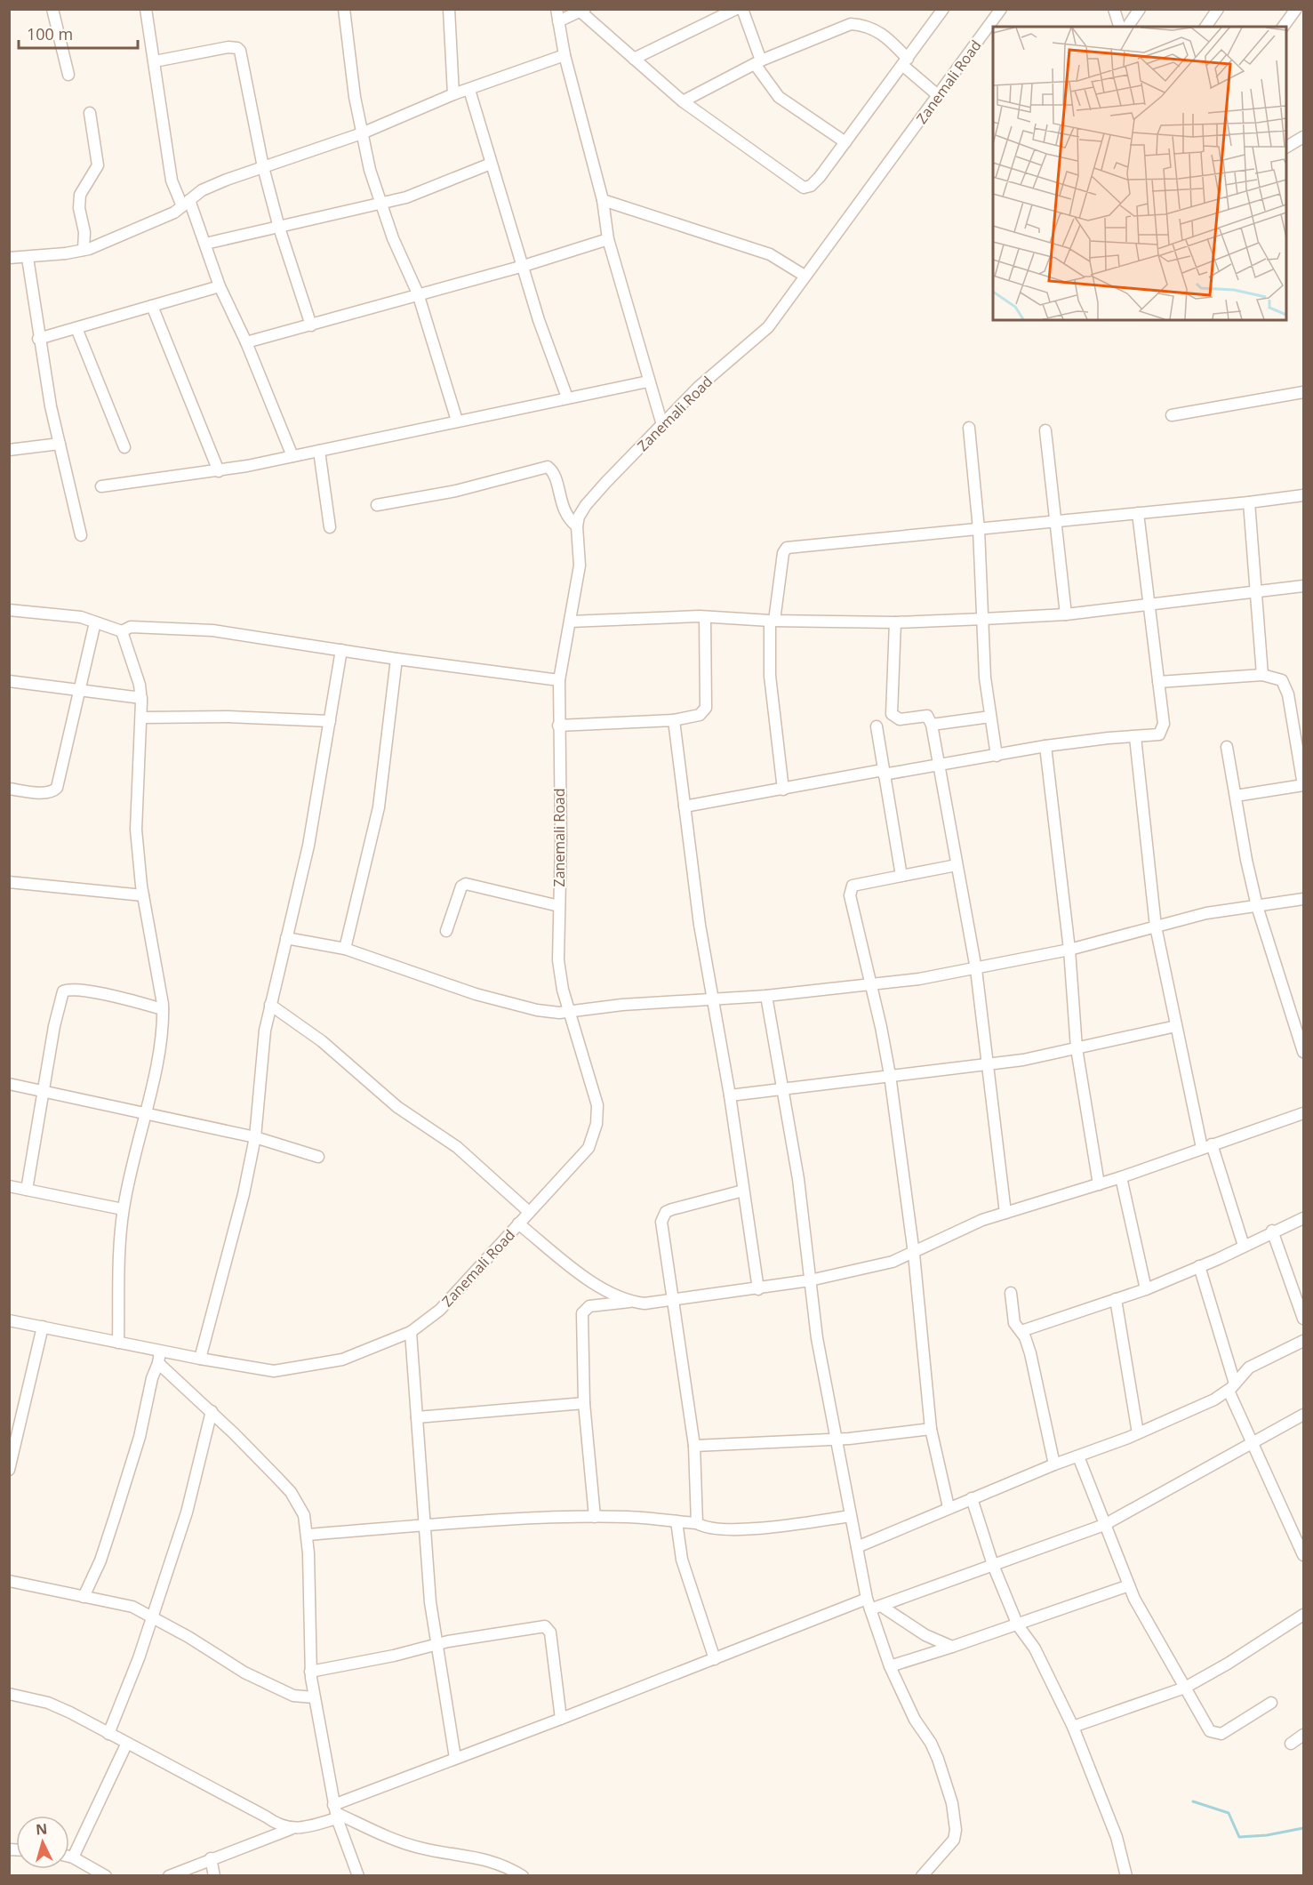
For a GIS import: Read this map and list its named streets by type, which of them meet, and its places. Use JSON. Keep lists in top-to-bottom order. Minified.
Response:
{"streets":{"street":["Zanemali Road"]},"scale_bar":"100 m","north":"top"}
